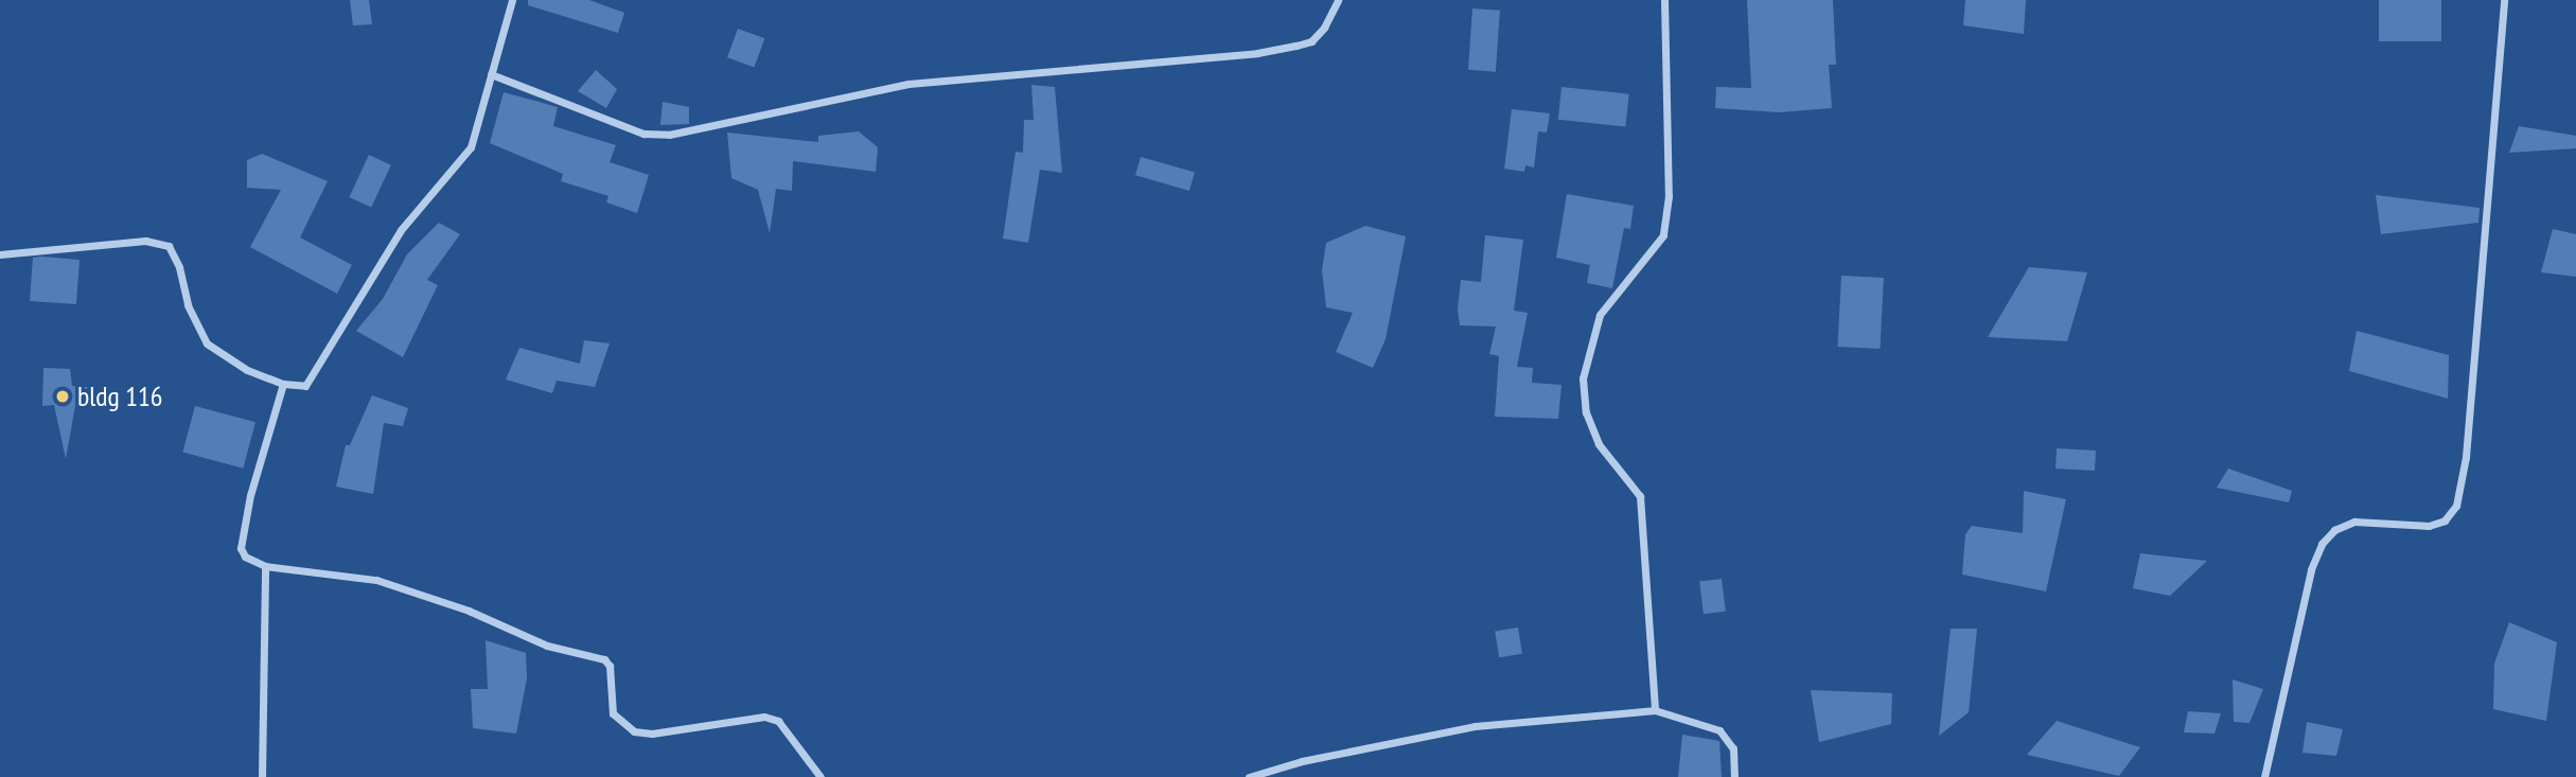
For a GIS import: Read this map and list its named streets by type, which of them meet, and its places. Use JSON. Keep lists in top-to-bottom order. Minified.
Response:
{"places":["bldg 116"]}
